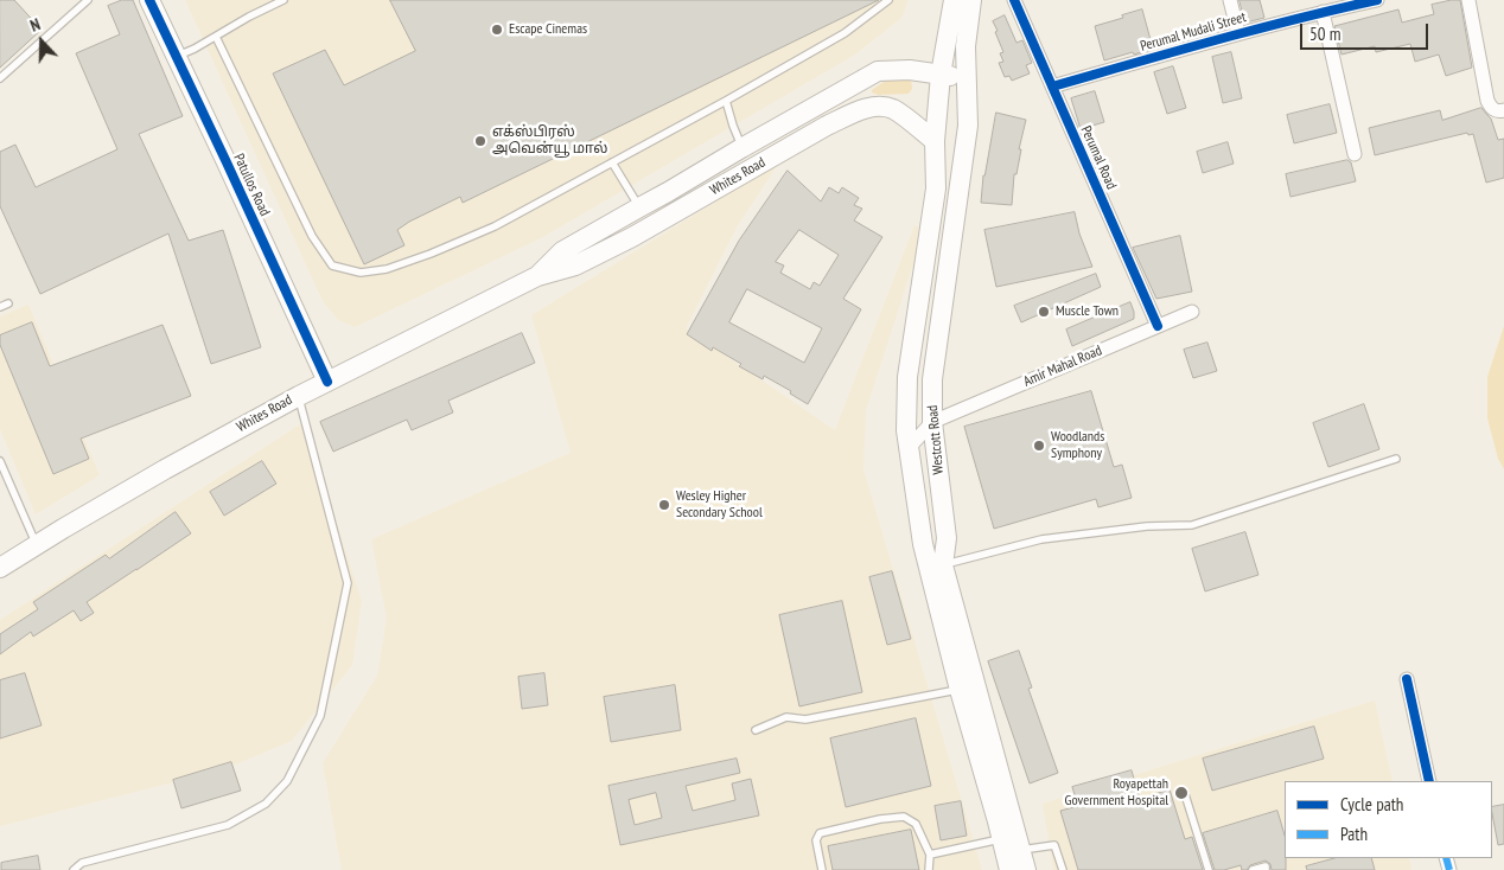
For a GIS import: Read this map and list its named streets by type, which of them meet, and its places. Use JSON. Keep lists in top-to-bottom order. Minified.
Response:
{"streets":{"main road":["Whites Road","Patullos Road","Westcott Road"],"street":["Perumal Mudali Street","Perumal Road","Amir Mahal Road"]},"crossings":[["Perumal Mudali Street","Perumal Road"],["Perumal Road","Amir Mahal Road"],["Whites Road","Patullos Road"],["Whites Road","Westcott Road"],["Amir Mahal Road","Westcott Road"]],"places":["Escape Cinemas","எக்ஸ்பிரஸ் அவென்யூ மால்","Muscle Town","Woodlands Symphony","Wesley Higher Secondary School","Royapettah Government Hospital"],"legend":["Cycle path","Path"],"scale_bar":"50 m","north":"top"}
